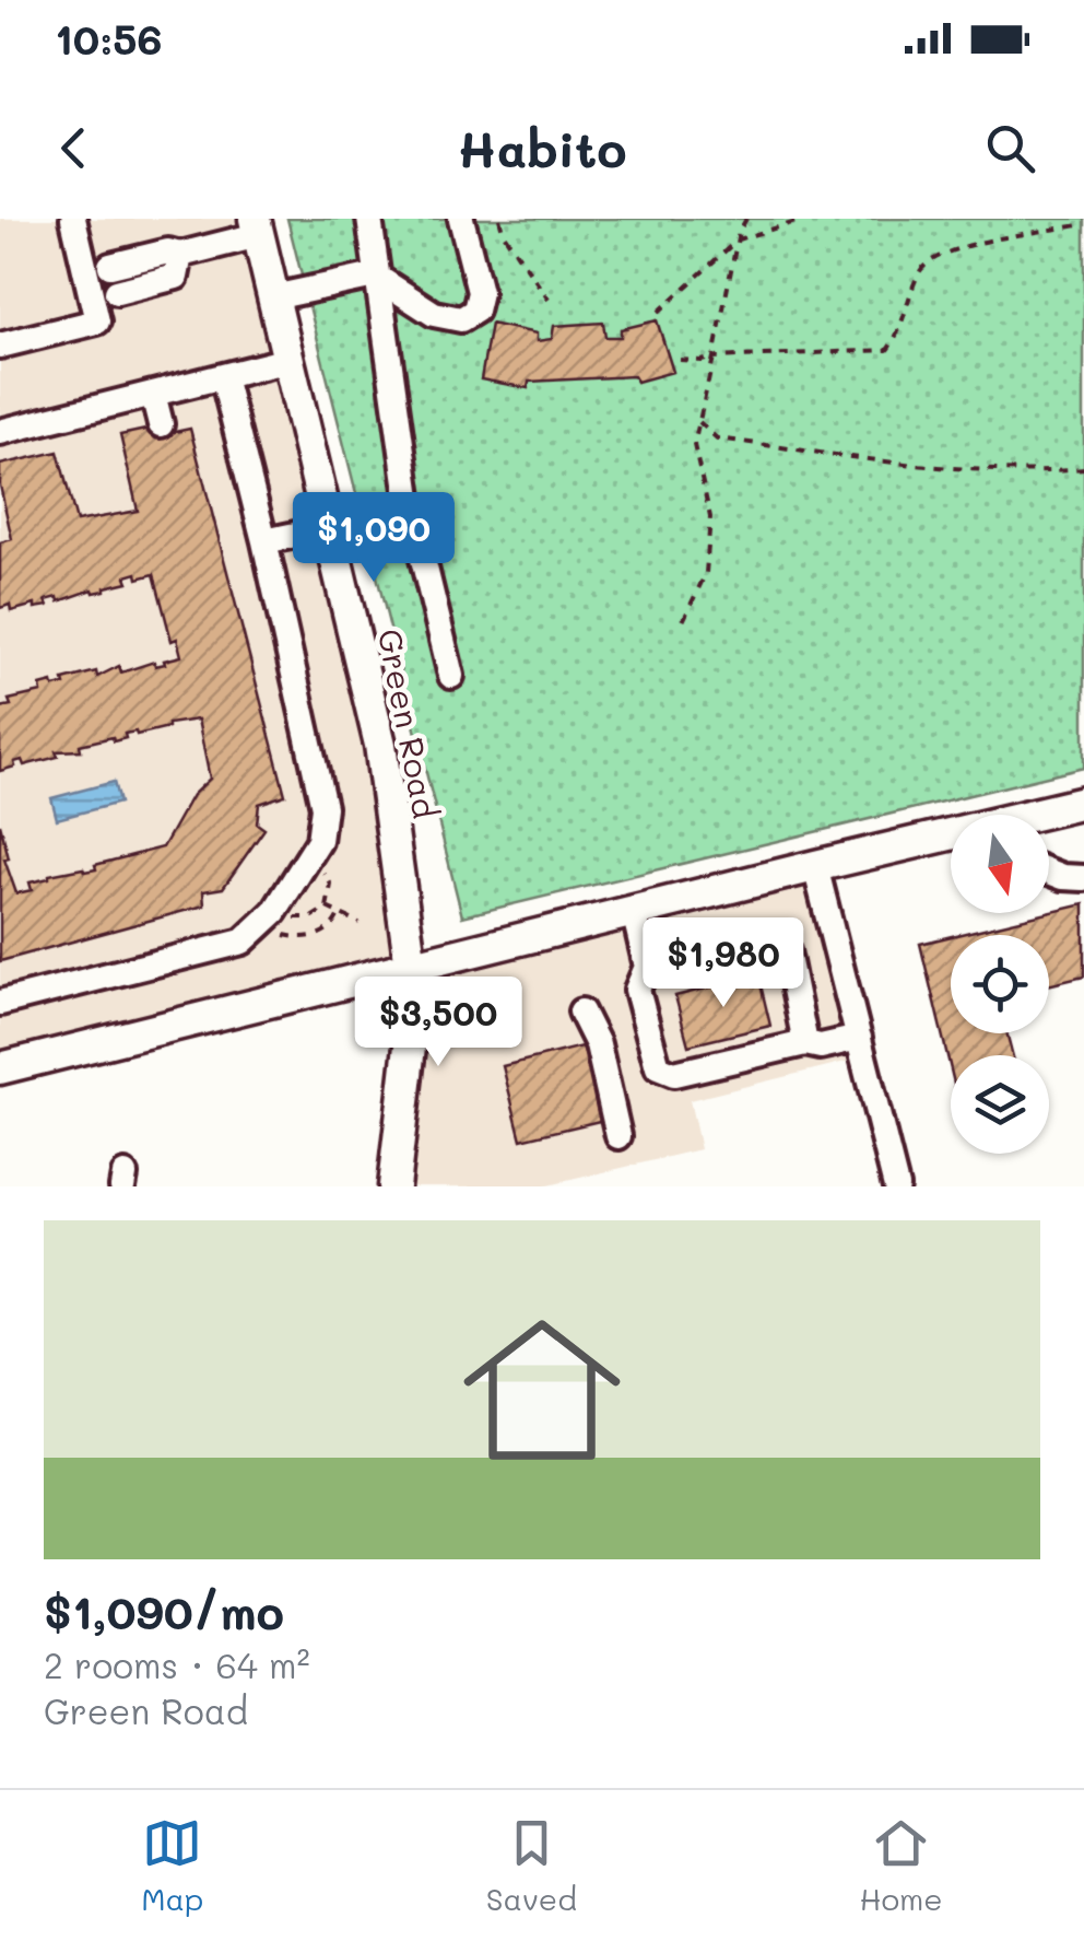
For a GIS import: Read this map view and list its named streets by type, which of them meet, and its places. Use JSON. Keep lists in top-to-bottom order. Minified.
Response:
{"streets":{"main road":["Green Road"]},"north":"bottom","page":{"status":"10:56","header":"Habito","price":["$1,090","$1,980","$3,500"],"list":[{"name":"$1,090/mo","note":"2 rooms · 64 m² · Green Road"}],"tabs":["Map","Saved","Home"]}}
